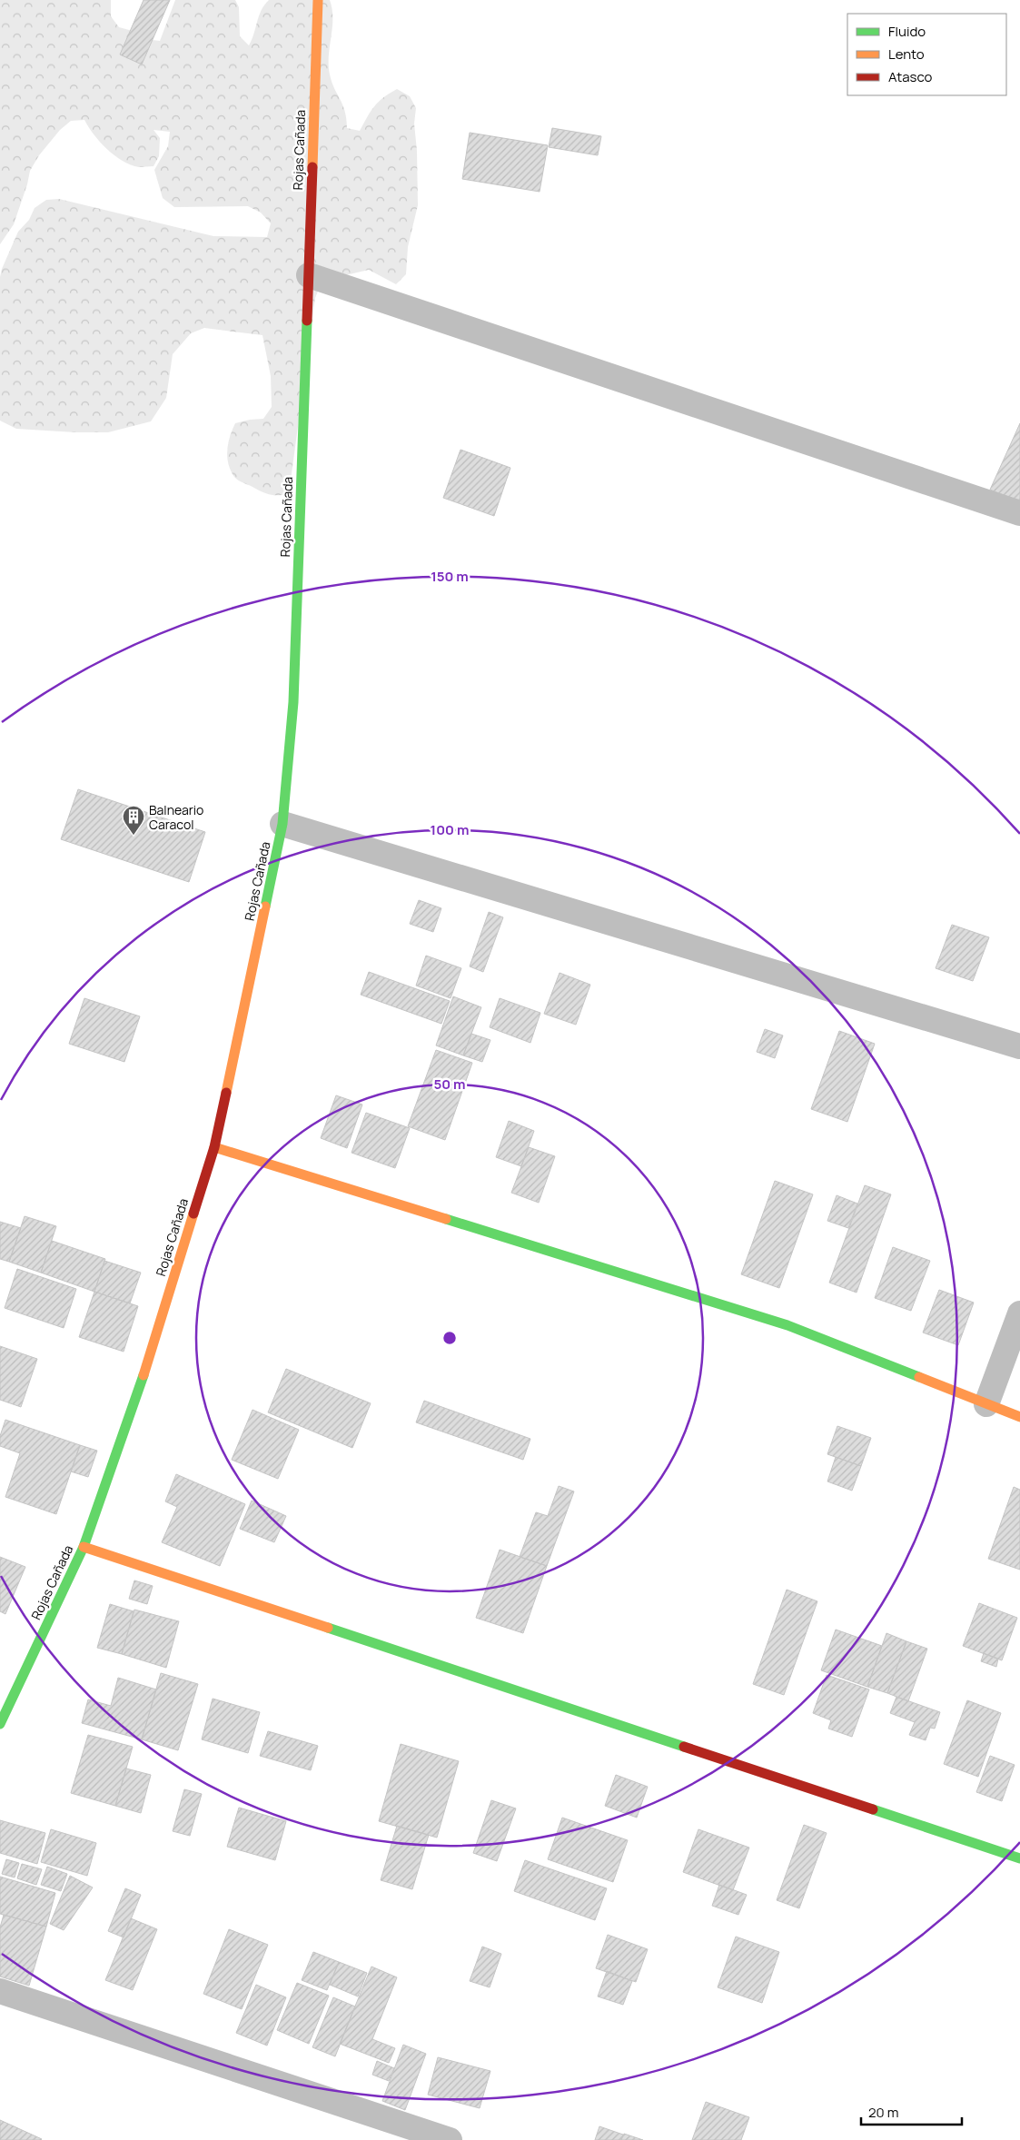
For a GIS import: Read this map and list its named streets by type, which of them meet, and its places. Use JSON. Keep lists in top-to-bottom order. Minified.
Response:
{"streets":{"street":["Rojas Cañada"]},"places":{"building":["Balneario Caracol"]},"legend":["Fluido","Lento","Atasco"],"scale_bar":"20 m","rings":["150 m","100 m","50 m"]}
